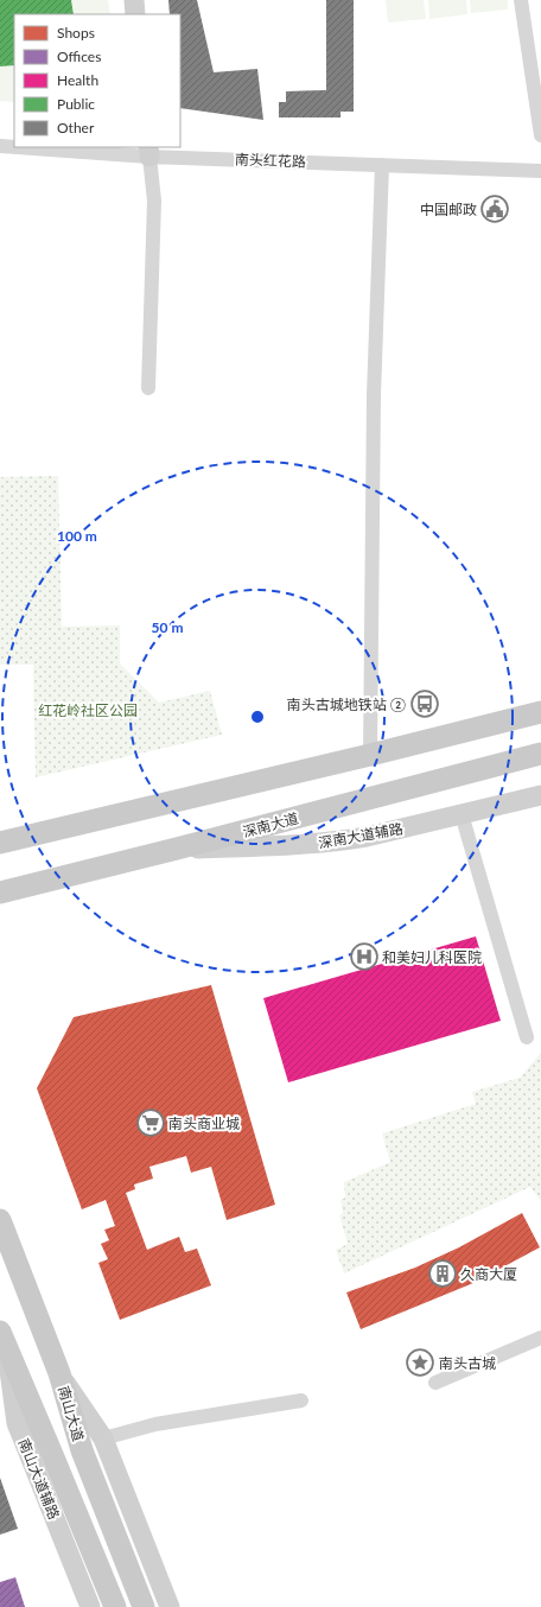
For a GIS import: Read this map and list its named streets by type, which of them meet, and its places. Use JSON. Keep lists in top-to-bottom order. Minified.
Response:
{"streets":{"main road":["深南大道","南山大道"],"street":["南头红花路","深南大道辅路","南山大道辅路"]},"crossings":[["深南大道","深南大道辅路"],["南山大道","南山大道辅路"]],"parks":["红花岭社区公园"],"places":{"public building":["中国邮政"],"bus stop":["南头古城地铁站 ②"],"hospital":["和美妇儿科医院"],"supermarket":["南头商业城"],"building":["久商大厦"],"place":["南头古城"]},"legend":["Shops","Offices","Health","Public","Other"],"rings":["100 m","50 m"]}
